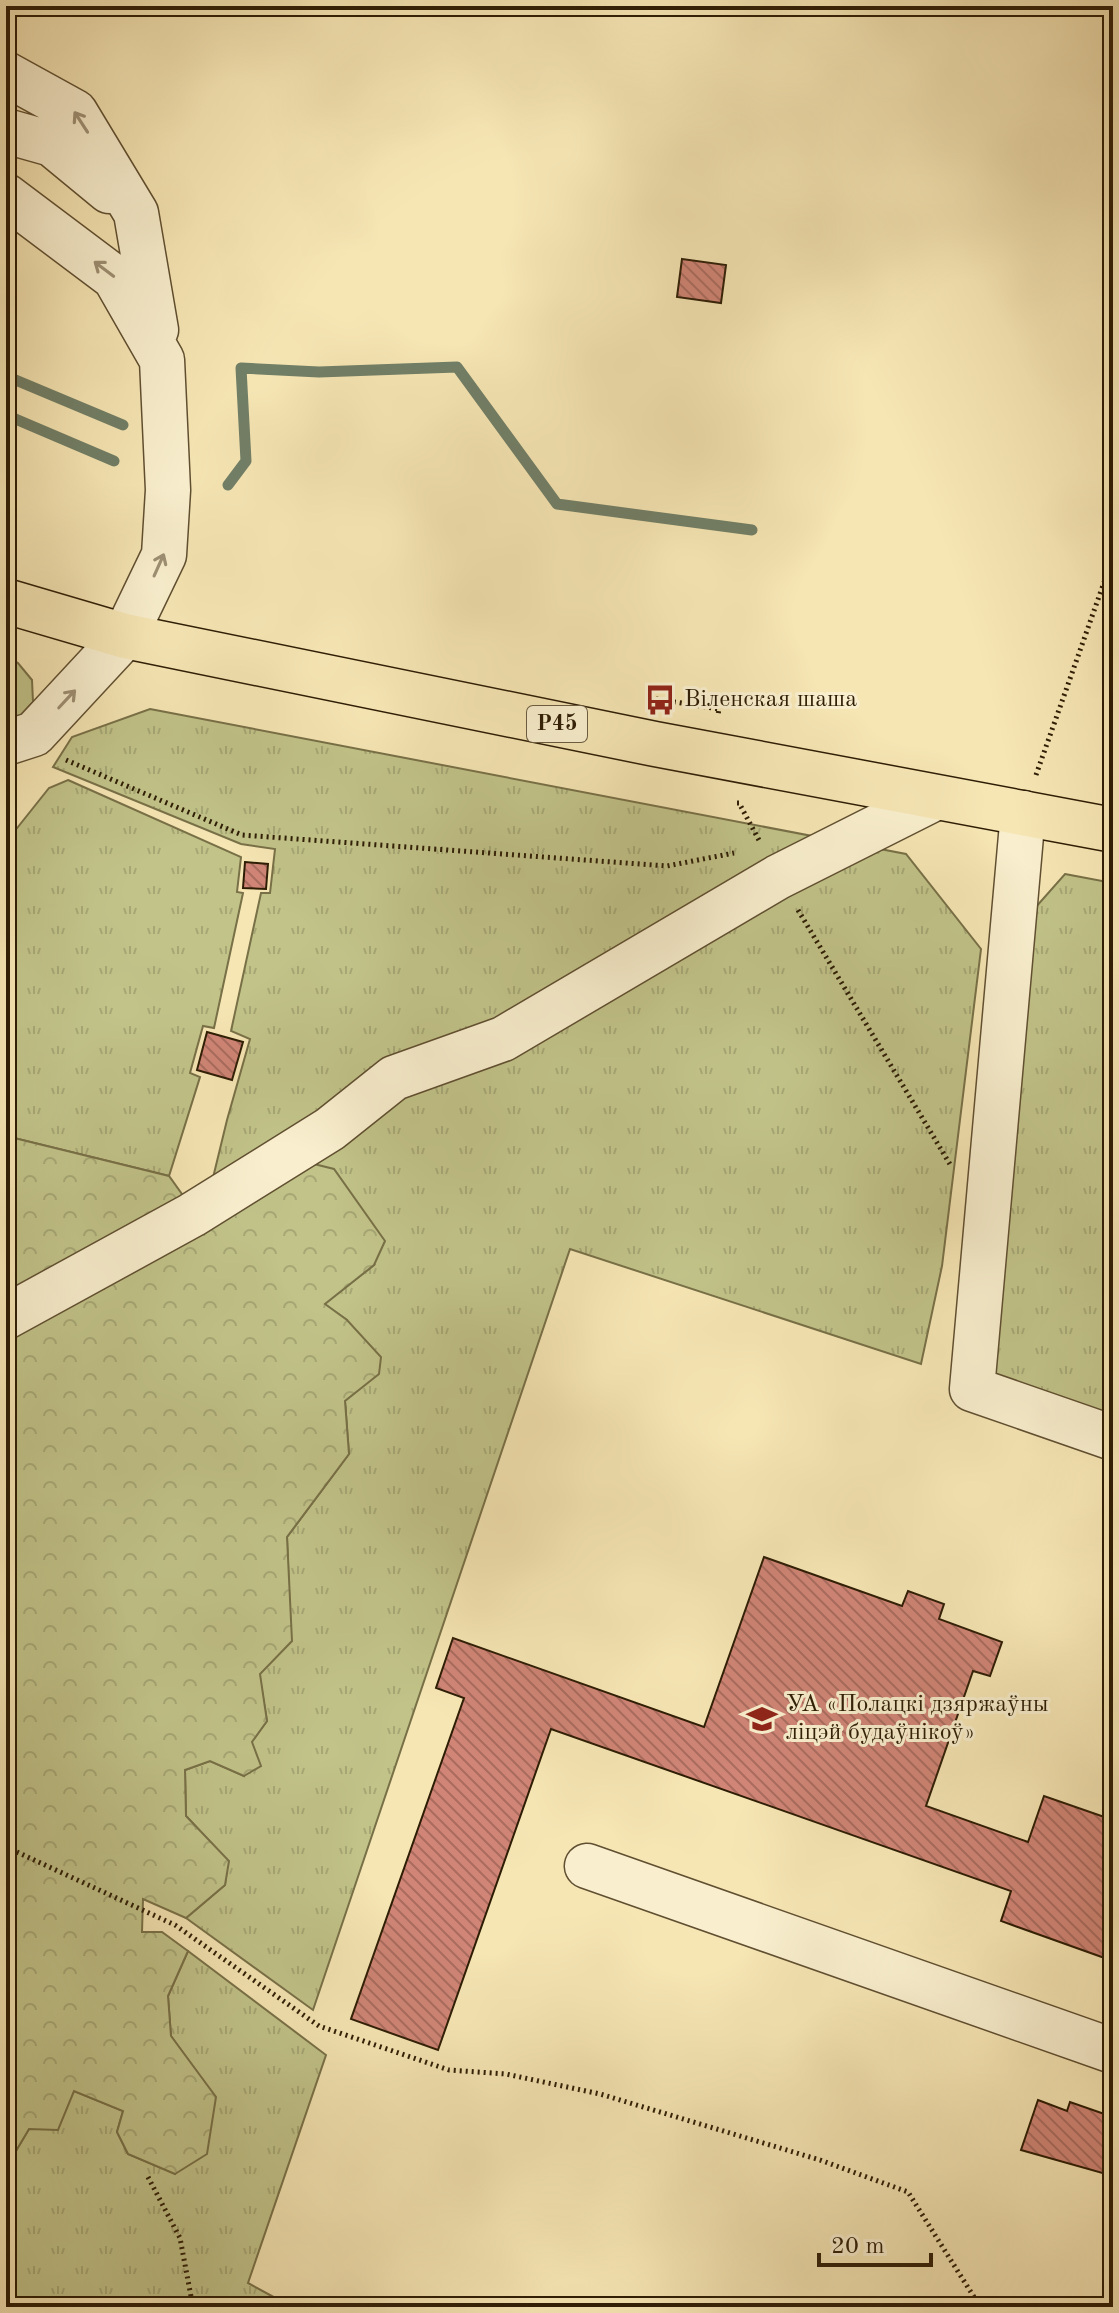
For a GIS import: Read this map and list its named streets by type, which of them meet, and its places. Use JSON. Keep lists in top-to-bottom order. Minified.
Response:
{"streets":{"main road":["Р45"]},"places":{"bus stop":["Віленская шаша"],"school or university":["УА «Полацкі дзяржаўны ліцэй будаўнікоў»"]},"scale_bar":"20 m"}
